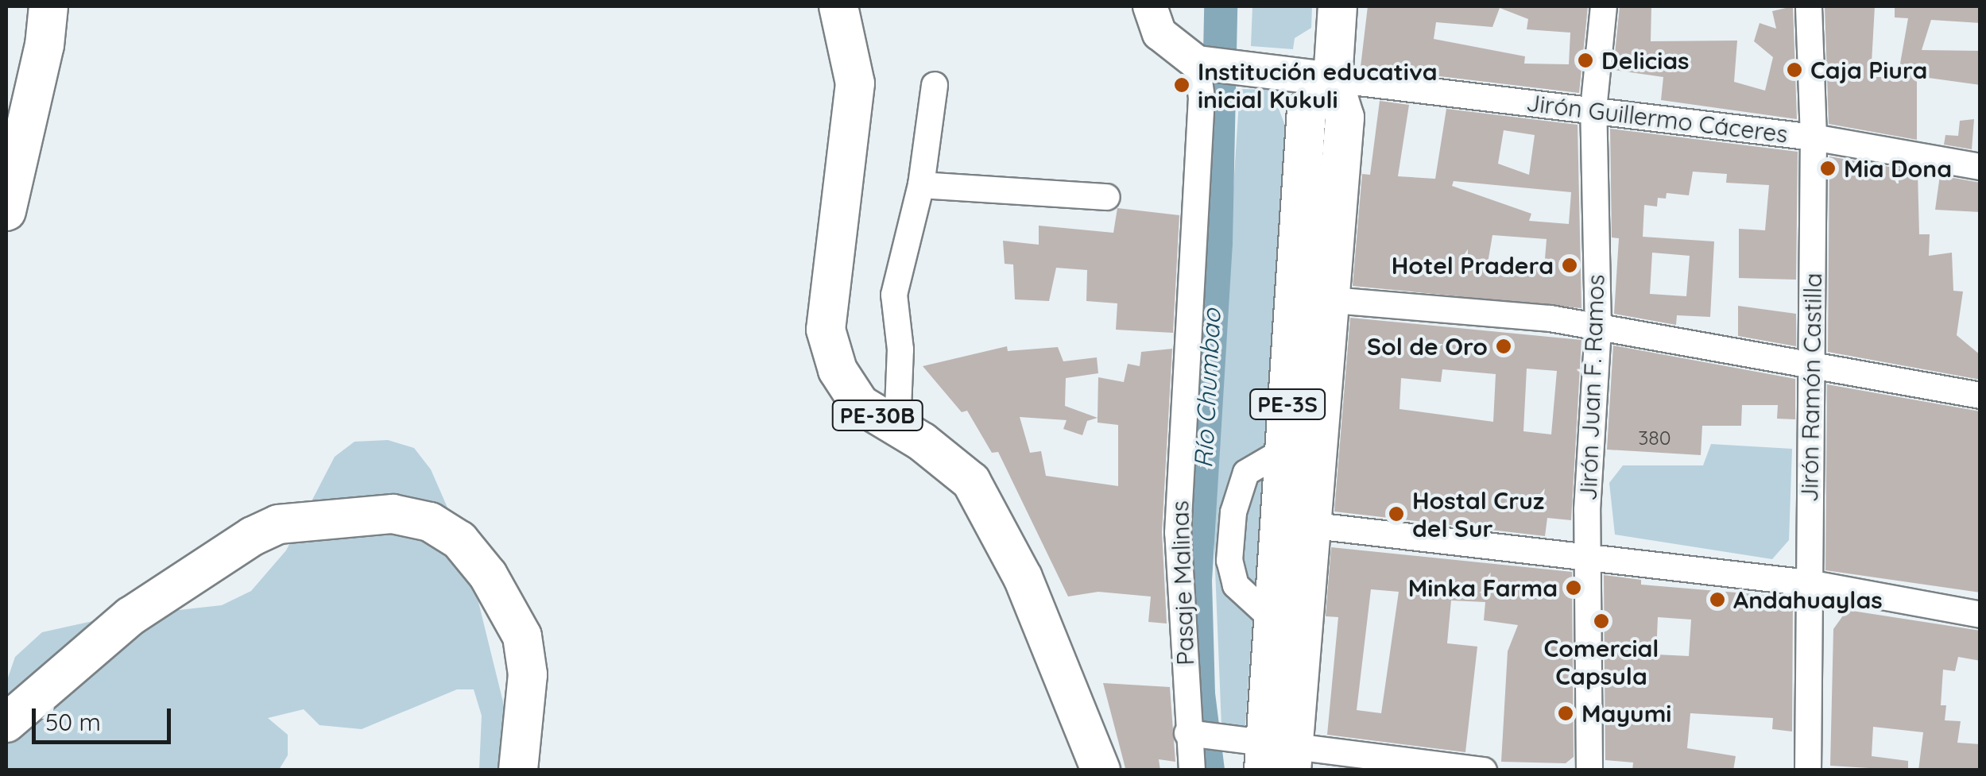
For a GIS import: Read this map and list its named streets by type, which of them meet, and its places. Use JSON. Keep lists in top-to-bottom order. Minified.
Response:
{"streets":{"highway":["PE-3S","PE-30B"],"street":["Jirón Guillermo Cáceres","Jirón Juan F. Ramos","Jirón Ramón Castilla","Pasaje Malinas"]},"crossings":[["Jirón Guillermo Cáceres","Jirón Juan F. Ramos"],["Jirón Guillermo Cáceres","Jirón Ramón Castilla"],["Jirón Guillermo Cáceres","PE-3S"]],"water":["Río Chumbao"],"places":["Delicias","Caja Piura","Institución educativa inicial Kukuli","Mia Dona","Hotel Pradera","Sol de Oro","Hostal Cruz del Sur","Minka Farma","Andahuaylas","Comercial Capsula","Mayumi"],"house_numbers":["380"],"scale_bar":"50 m"}
